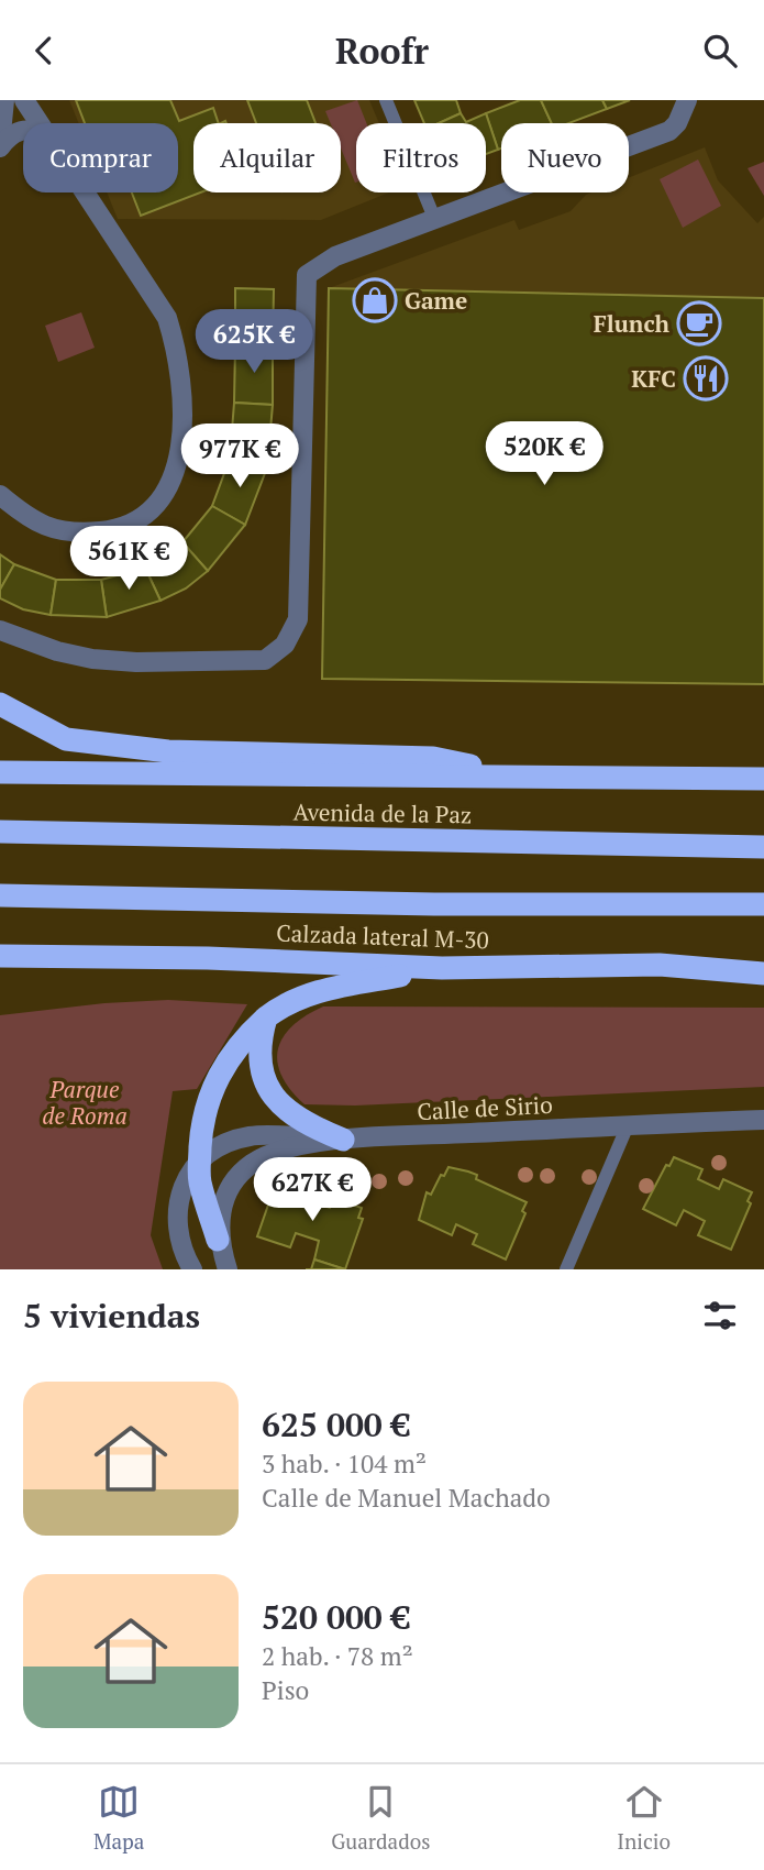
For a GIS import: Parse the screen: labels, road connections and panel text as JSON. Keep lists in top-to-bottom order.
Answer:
{
  "streets": {
    "highway": ["Avenida de la Paz", "Calzada lateral M-30"],
    "street": ["Calle de Sirio"]
  },
  "parks": ["Parque de Roma"],
  "places": {
    "shop": ["Game"],
    "cafe": ["Flunch"],
    "restaurant": ["KFC"]
  },
  "page": {
    "header": "Roofr",
    "chip": [
      "Comprar",
      "Alquilar",
      "Filtros",
      "Nuevo"
    ],
    "price": [
      "625K €",
      "520K €",
      "977K €",
      "561K €",
      "627K €"
    ],
    "heading": "5 viviendas",
    "list": [
      {
        "name": "625 000 €",
        "note": "3 hab. · 104 m² · Calle de Manuel Machado"
      },
      {
        "name": "520 000 €",
        "note": "2 hab. · 78 m² · Piso"
      }
    ],
    "tabs": ["Mapa", "Guardados", "Inicio"]
  }
}
